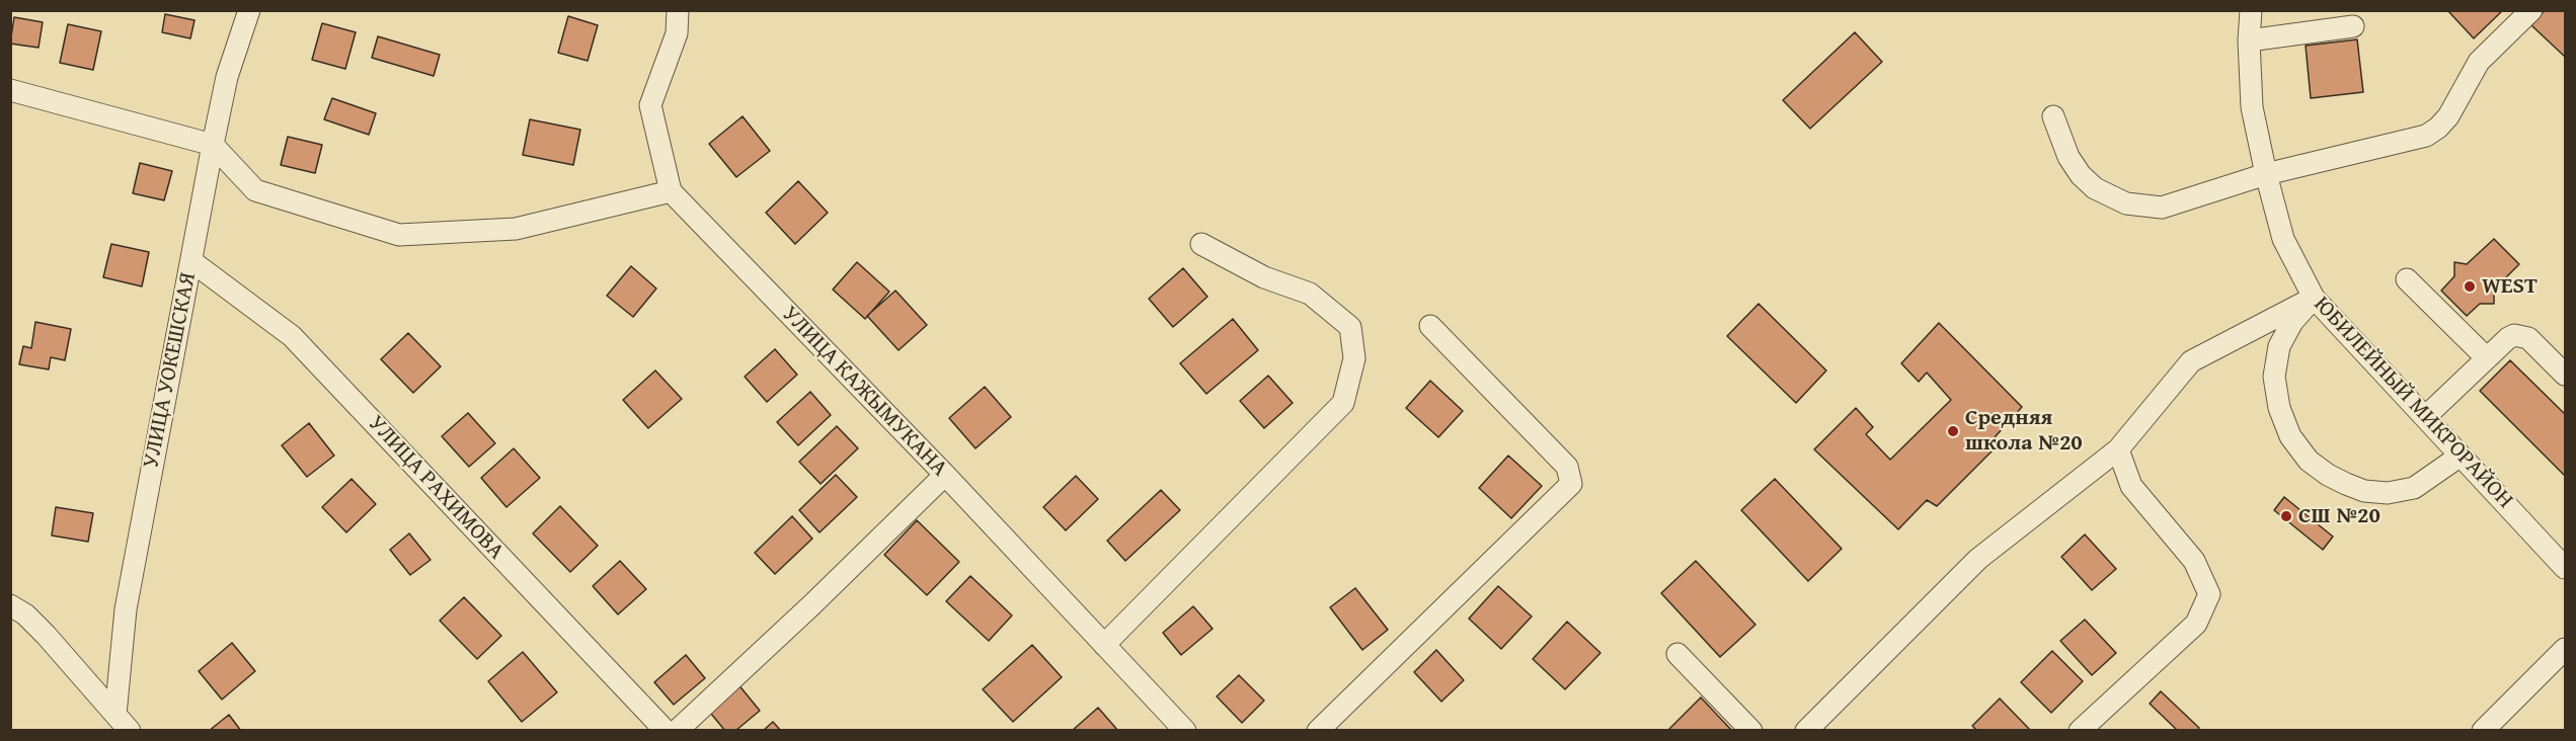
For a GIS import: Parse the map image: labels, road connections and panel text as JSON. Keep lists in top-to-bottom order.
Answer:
{
  "streets": {
    "street": [
      "УЛИЦА УОКЕШСКАЯ",
      "УЛИЦА КАЖЫМУКАНА",
      "ЮБИЛЕЙНЫЙ МИКРОРАЙОН",
      "УЛИЦА РАХИМОВА"
    ]
  },
  "crossings": [
    ["УЛИЦА УОКЕШСКАЯ", "УЛИЦА РАХИМОВА"]
  ],
  "places": ["WEST", "Средняя школа №20", "СШ №20"]
}
